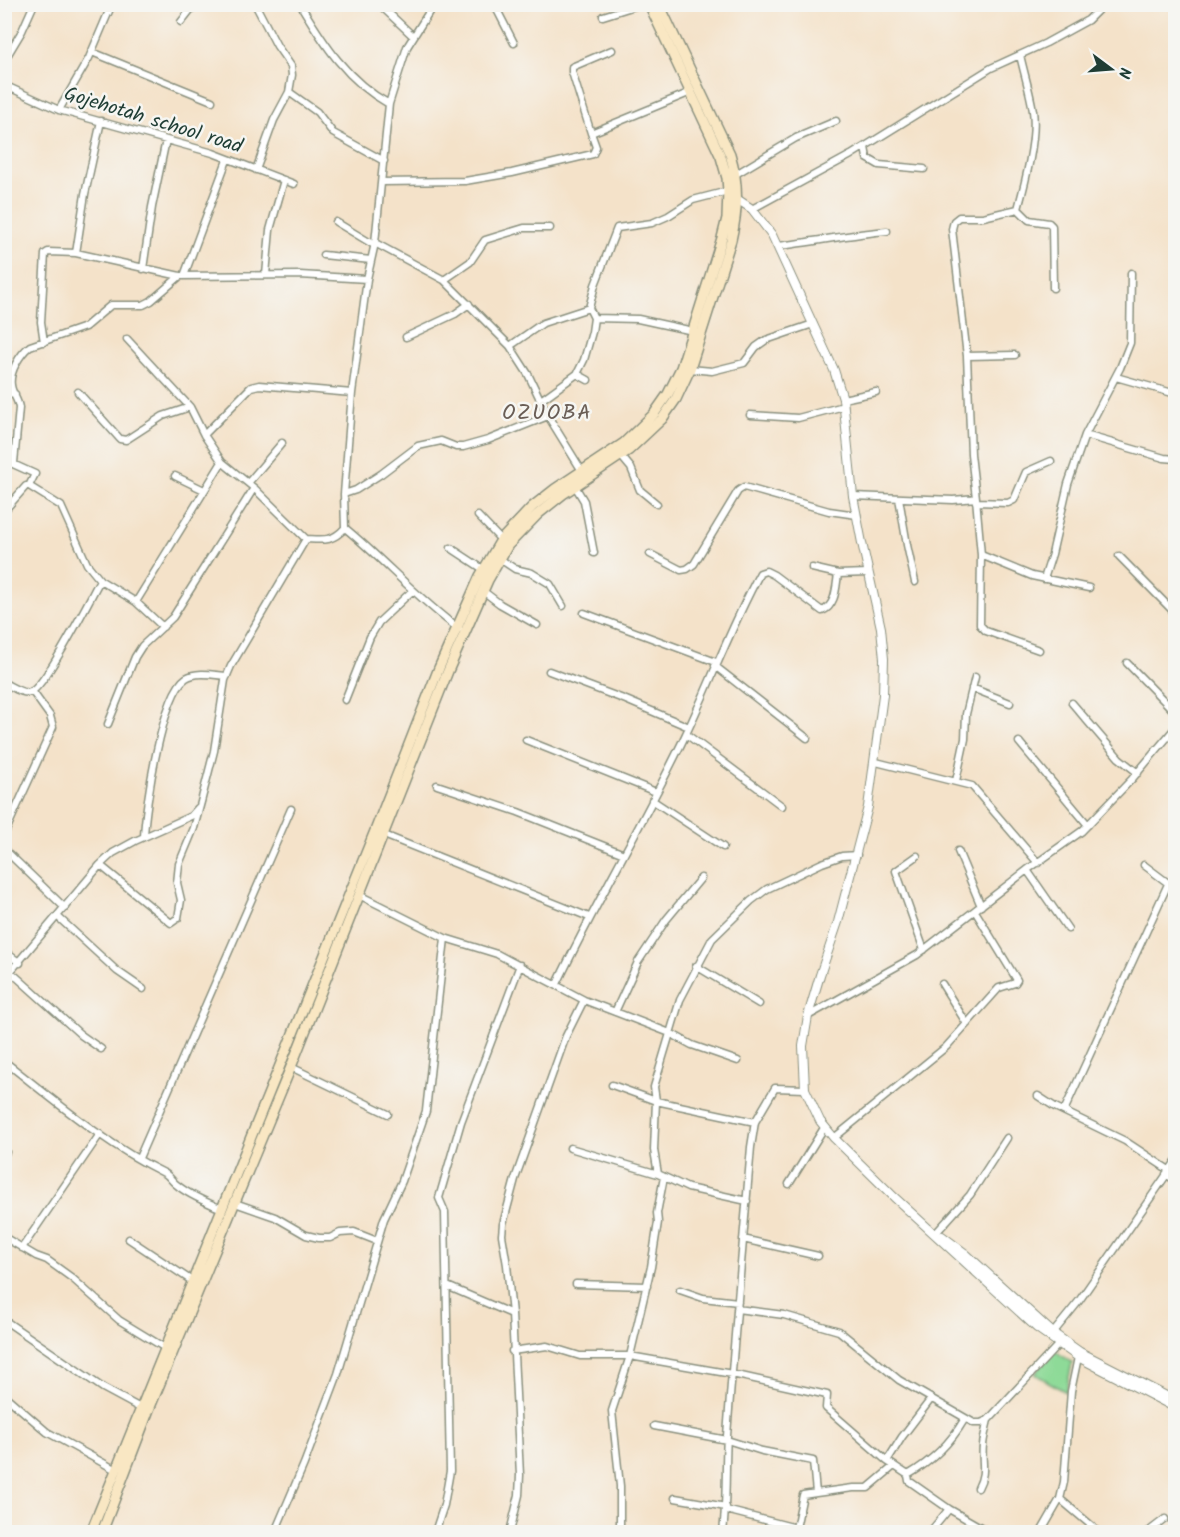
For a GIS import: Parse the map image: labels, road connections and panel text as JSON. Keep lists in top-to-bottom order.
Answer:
{
  "streets": {
    "street": ["Gojehotah school road"]
  },
  "districts": ["OZUOBA"],
  "north": "right"
}
